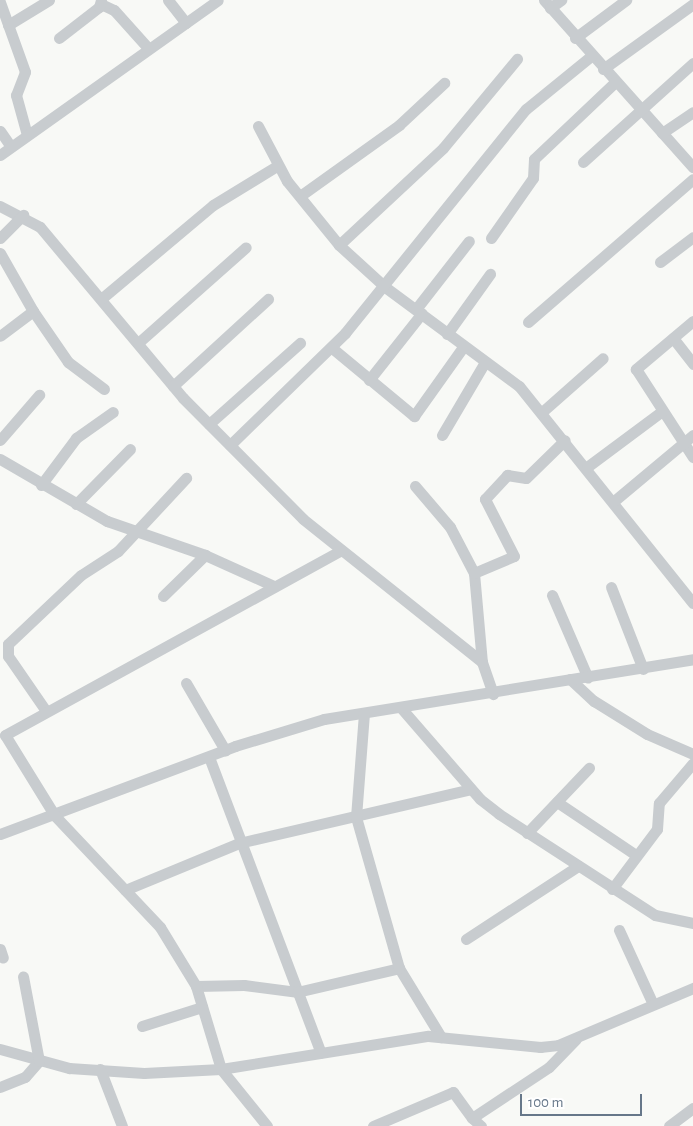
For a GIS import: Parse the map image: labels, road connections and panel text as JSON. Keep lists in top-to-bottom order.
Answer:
{
  "scale_bar": "100 m"
}
